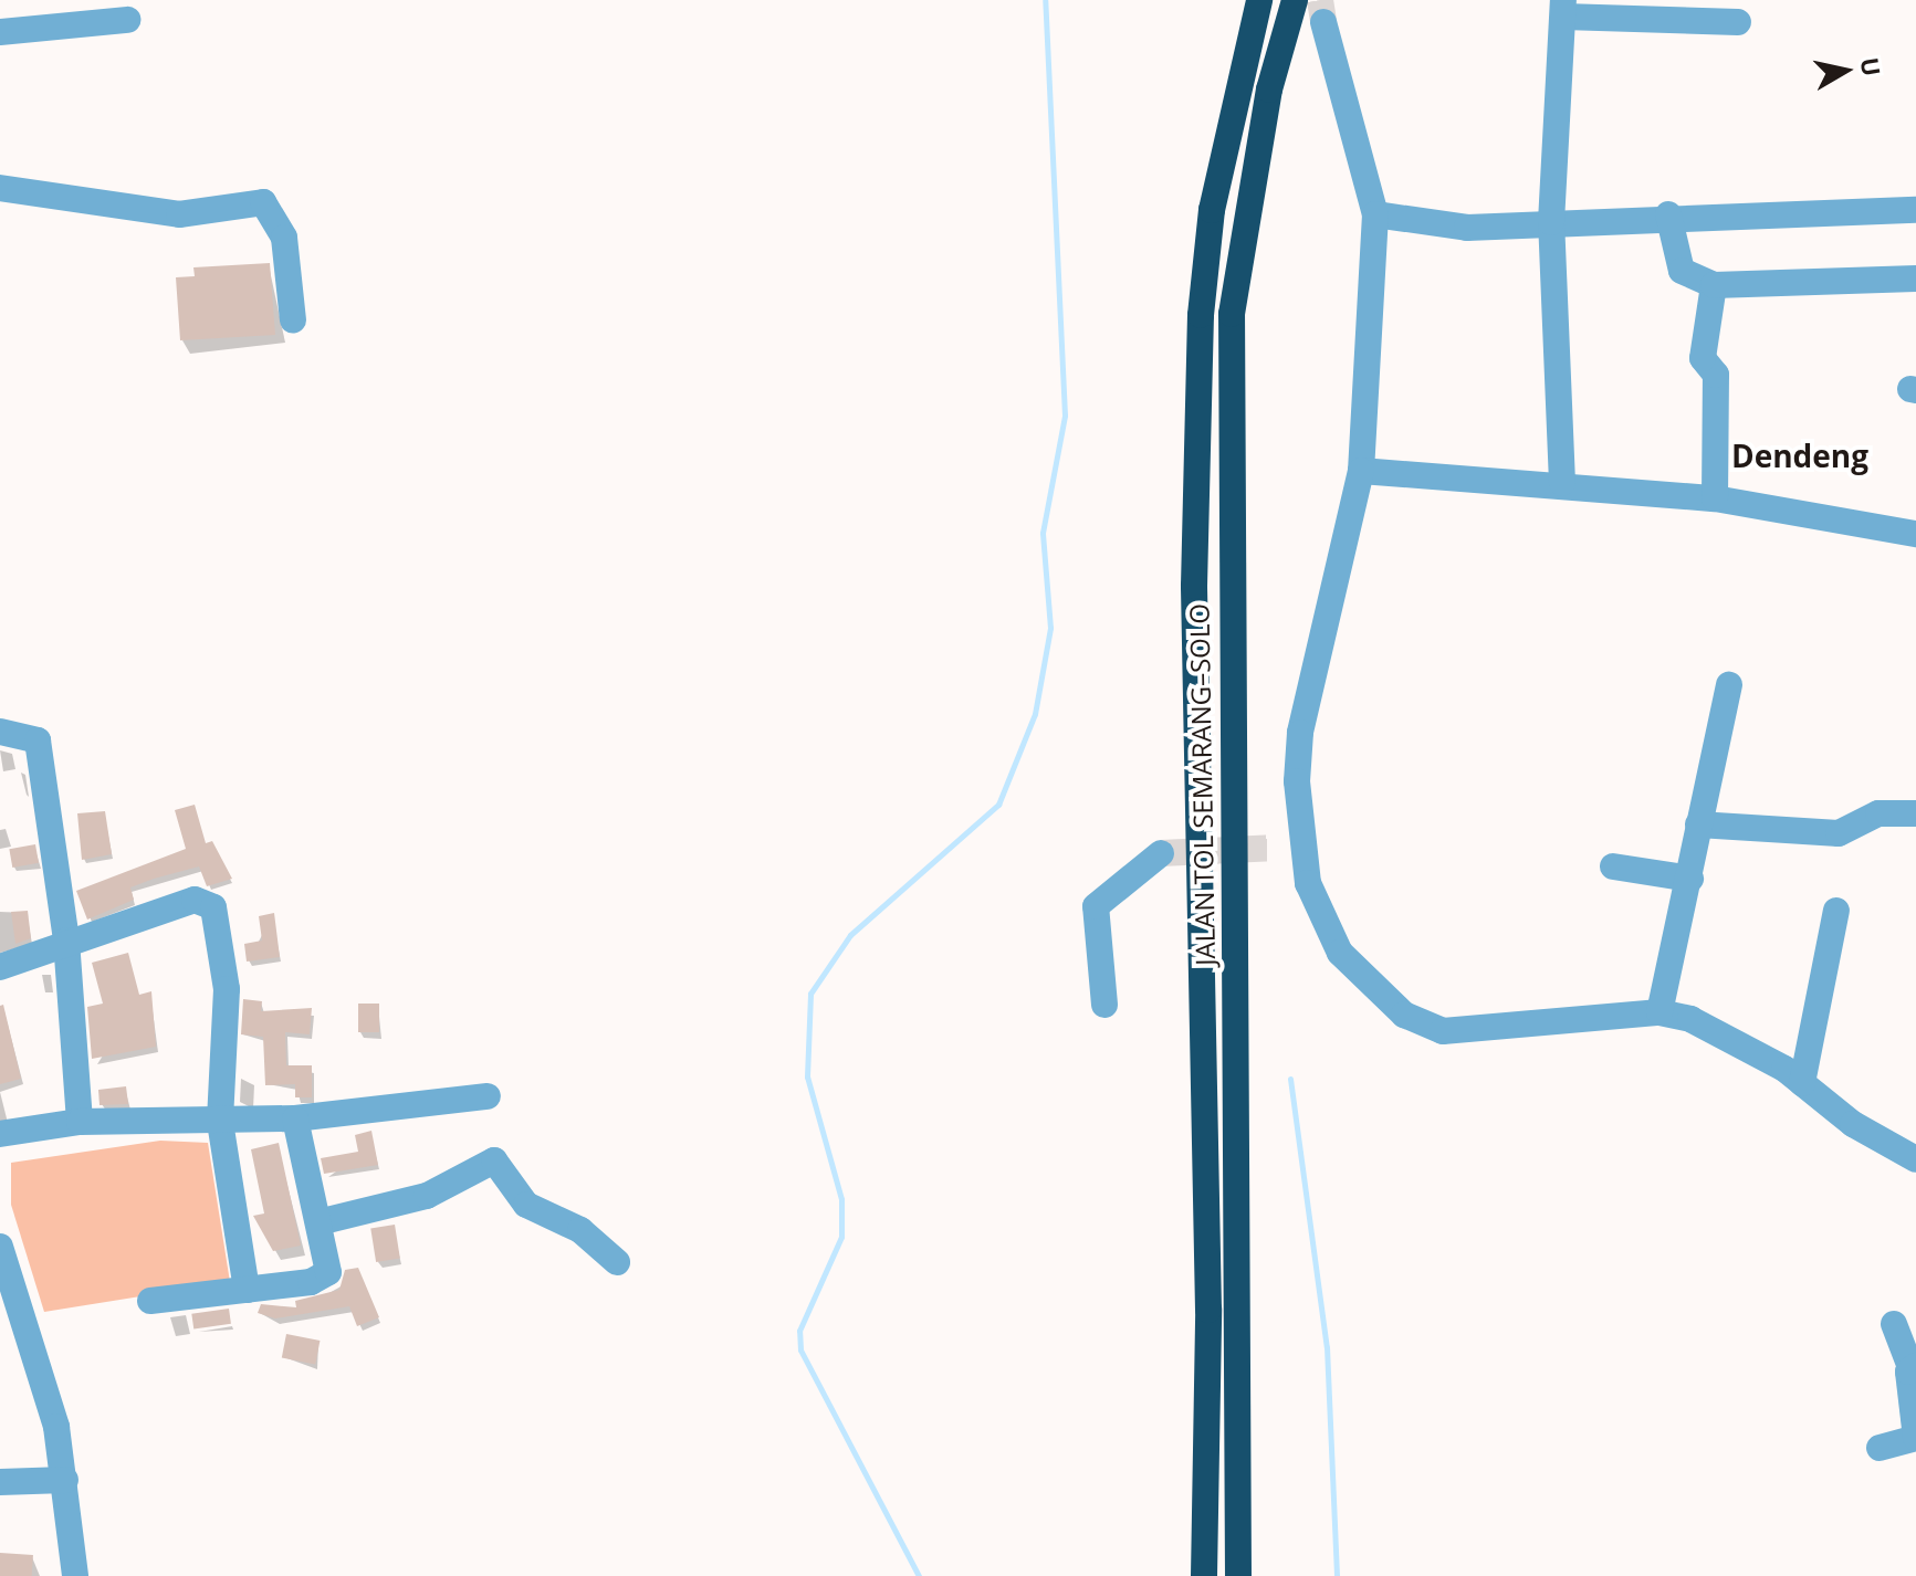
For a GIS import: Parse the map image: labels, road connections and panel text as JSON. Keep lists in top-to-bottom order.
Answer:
{
  "streets": {
    "highway": ["JALAN TOL SEMARANG–SOLO"]
  },
  "districts": ["Dendeng"],
  "north": "right"
}
